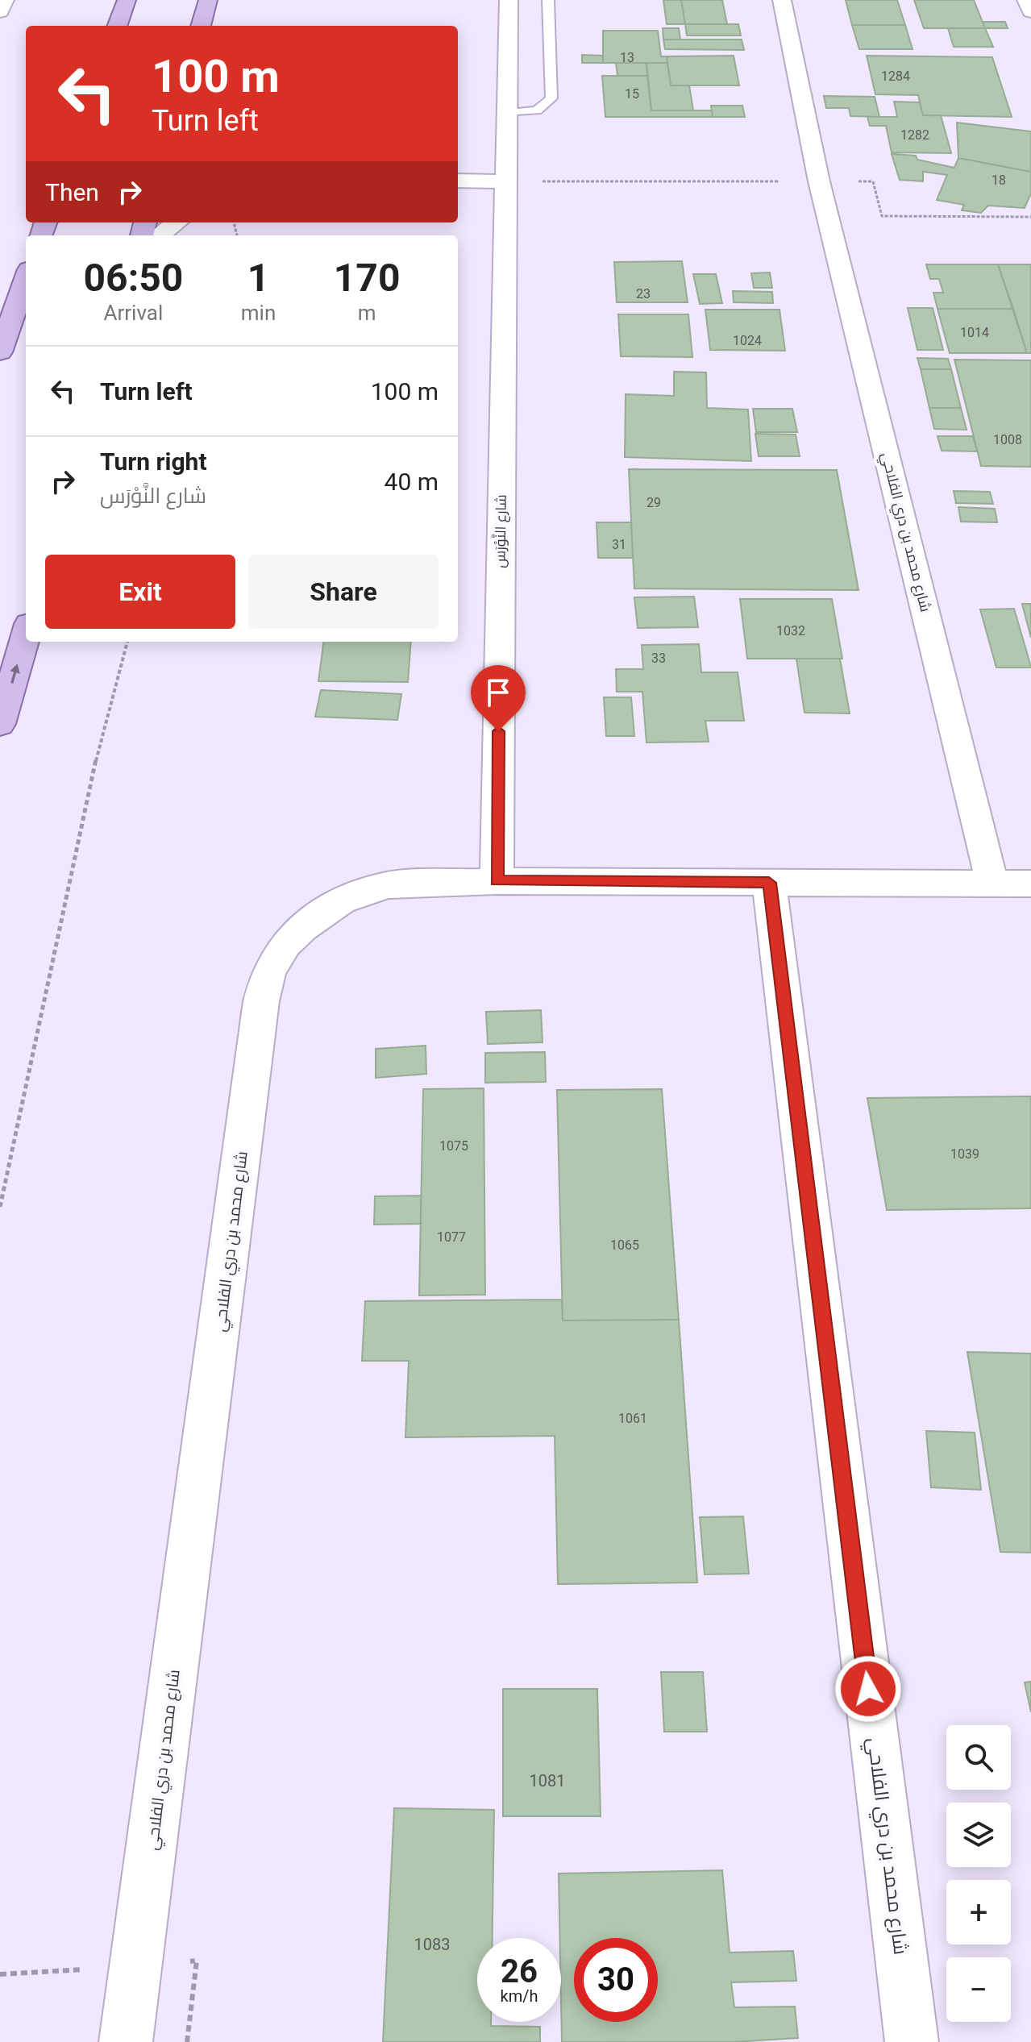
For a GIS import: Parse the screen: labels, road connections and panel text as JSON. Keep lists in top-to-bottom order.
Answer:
{
  "streets": {
    "street": ["شارع النَّوْرَس", "شارع محمد بن دري الفلاحي"]
  },
  "crossings": [
    ["شارع النَّوْرَس", "شارع محمد بن دري الفلاحي"]
  ],
  "house_numbers": [
    "13",
    "1284",
    "15",
    "1282",
    "18",
    "23",
    "1014",
    "1024",
    "1008",
    "29",
    "31",
    "1032",
    "33",
    "1075",
    "1039",
    "1077",
    "1065",
    "1061",
    "1081",
    "1083"
  ],
  "page": {
    "turn": ["100 m", "Turn left"],
    "then": "Then",
    "eta": [
      "06:50",
      "Arrival",
      "1",
      "min",
      "170",
      "m"
    ],
    "list": [
      {
        "name": "Turn left",
        "value": "100 m"
      },
      {
        "name": "Turn right",
        "note": "شارع النَّوْرَس",
        "value": "40 m"
      }
    ],
    "buttons": ["Exit", "Share"],
    "map_buttons": ["+", "−"],
    "speed": "26 km/h",
    "limit": "30"
  }
}
